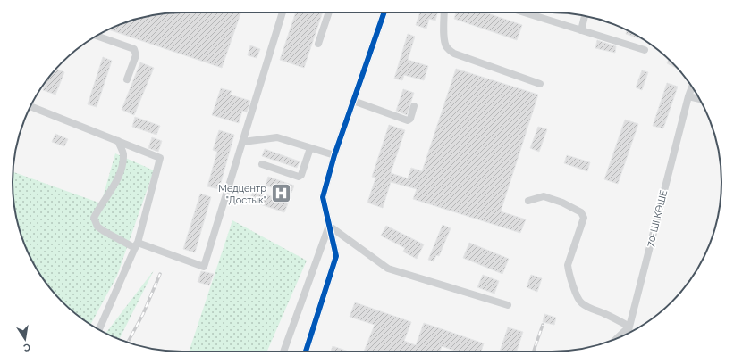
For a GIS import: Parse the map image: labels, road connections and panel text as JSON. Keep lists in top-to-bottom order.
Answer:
{
  "streets": {
    "street": ["70-ШІ КӨШЕ"]
  },
  "places": {
    "hospital": ["Медцентр \"Достык\""]
  },
  "north": "bottom"
}
